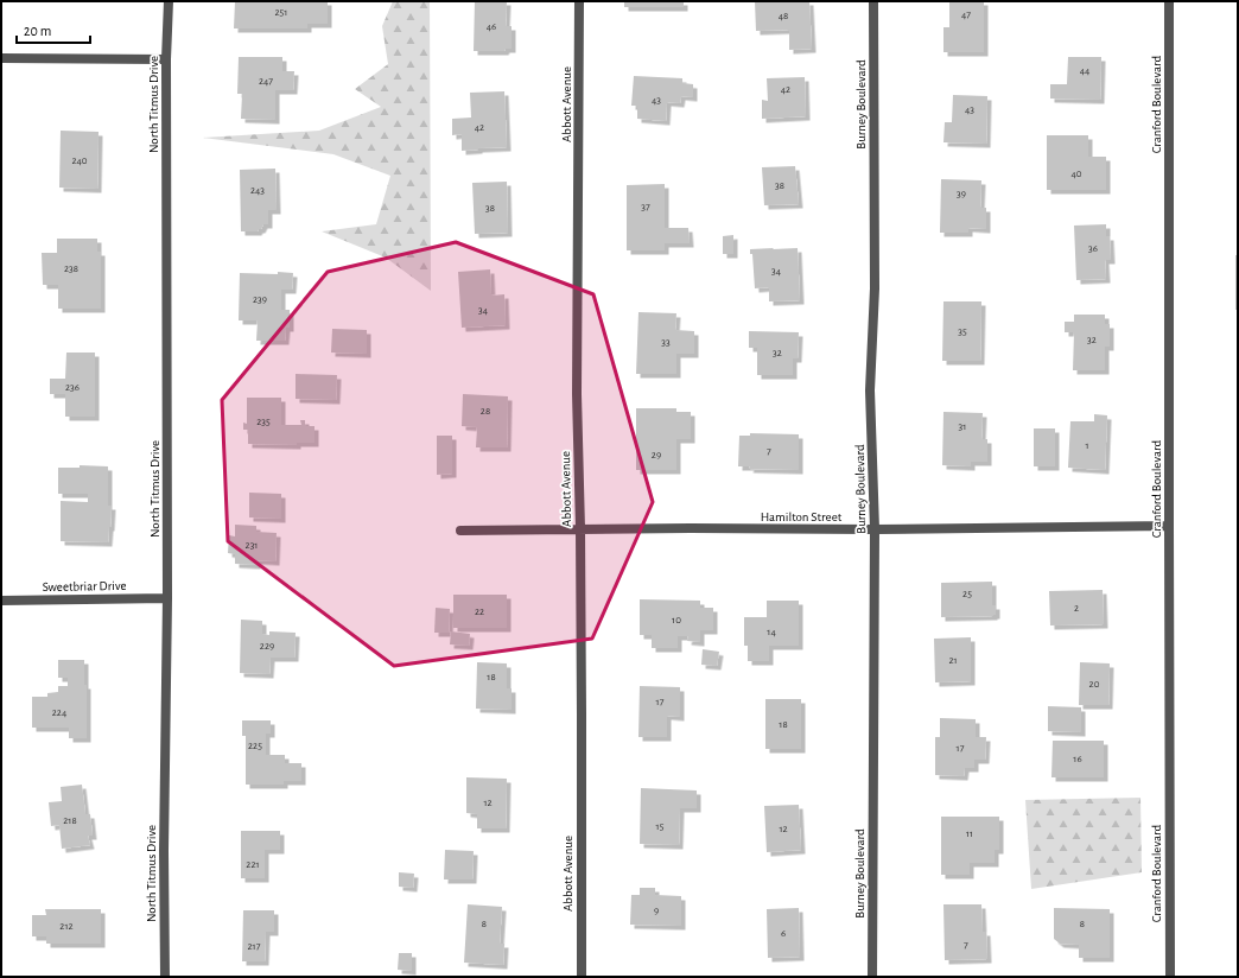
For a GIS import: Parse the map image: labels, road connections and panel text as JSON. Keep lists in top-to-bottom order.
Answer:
{
  "streets": {
    "street": [
      "North Titmus Drive",
      "Abbott Avenue",
      "Burney Boulevard",
      "Cranford Boulevard",
      "Hamilton Street",
      "Sweetbriar Drive"
    ]
  },
  "crossings": [
    ["North Titmus Drive", "Sweetbriar Drive"],
    ["Abbott Avenue", "Hamilton Street"],
    ["Burney Boulevard", "Hamilton Street"],
    ["Cranford Boulevard", "Hamilton Street"]
  ],
  "house_numbers": [
    "251",
    "47",
    "48",
    "46",
    "44",
    "247",
    "42",
    "43",
    "43",
    "42",
    "240",
    "40",
    "38",
    "243",
    "39",
    "37",
    "38",
    "36",
    "238",
    "34",
    "239",
    "34",
    "35",
    "32",
    "33",
    "32",
    "236",
    "28",
    "235",
    "31",
    "1",
    "7",
    "29",
    "231",
    "25",
    "2",
    "22",
    "10",
    "14",
    "229",
    "21",
    "18",
    "20",
    "17",
    "224",
    "18",
    "225",
    "17",
    "16",
    "12",
    "218",
    "15",
    "12",
    "11",
    "221",
    "9",
    "8",
    "8",
    "212",
    "6",
    "7",
    "217"
  ],
  "scale_bar": "20 m"
}
